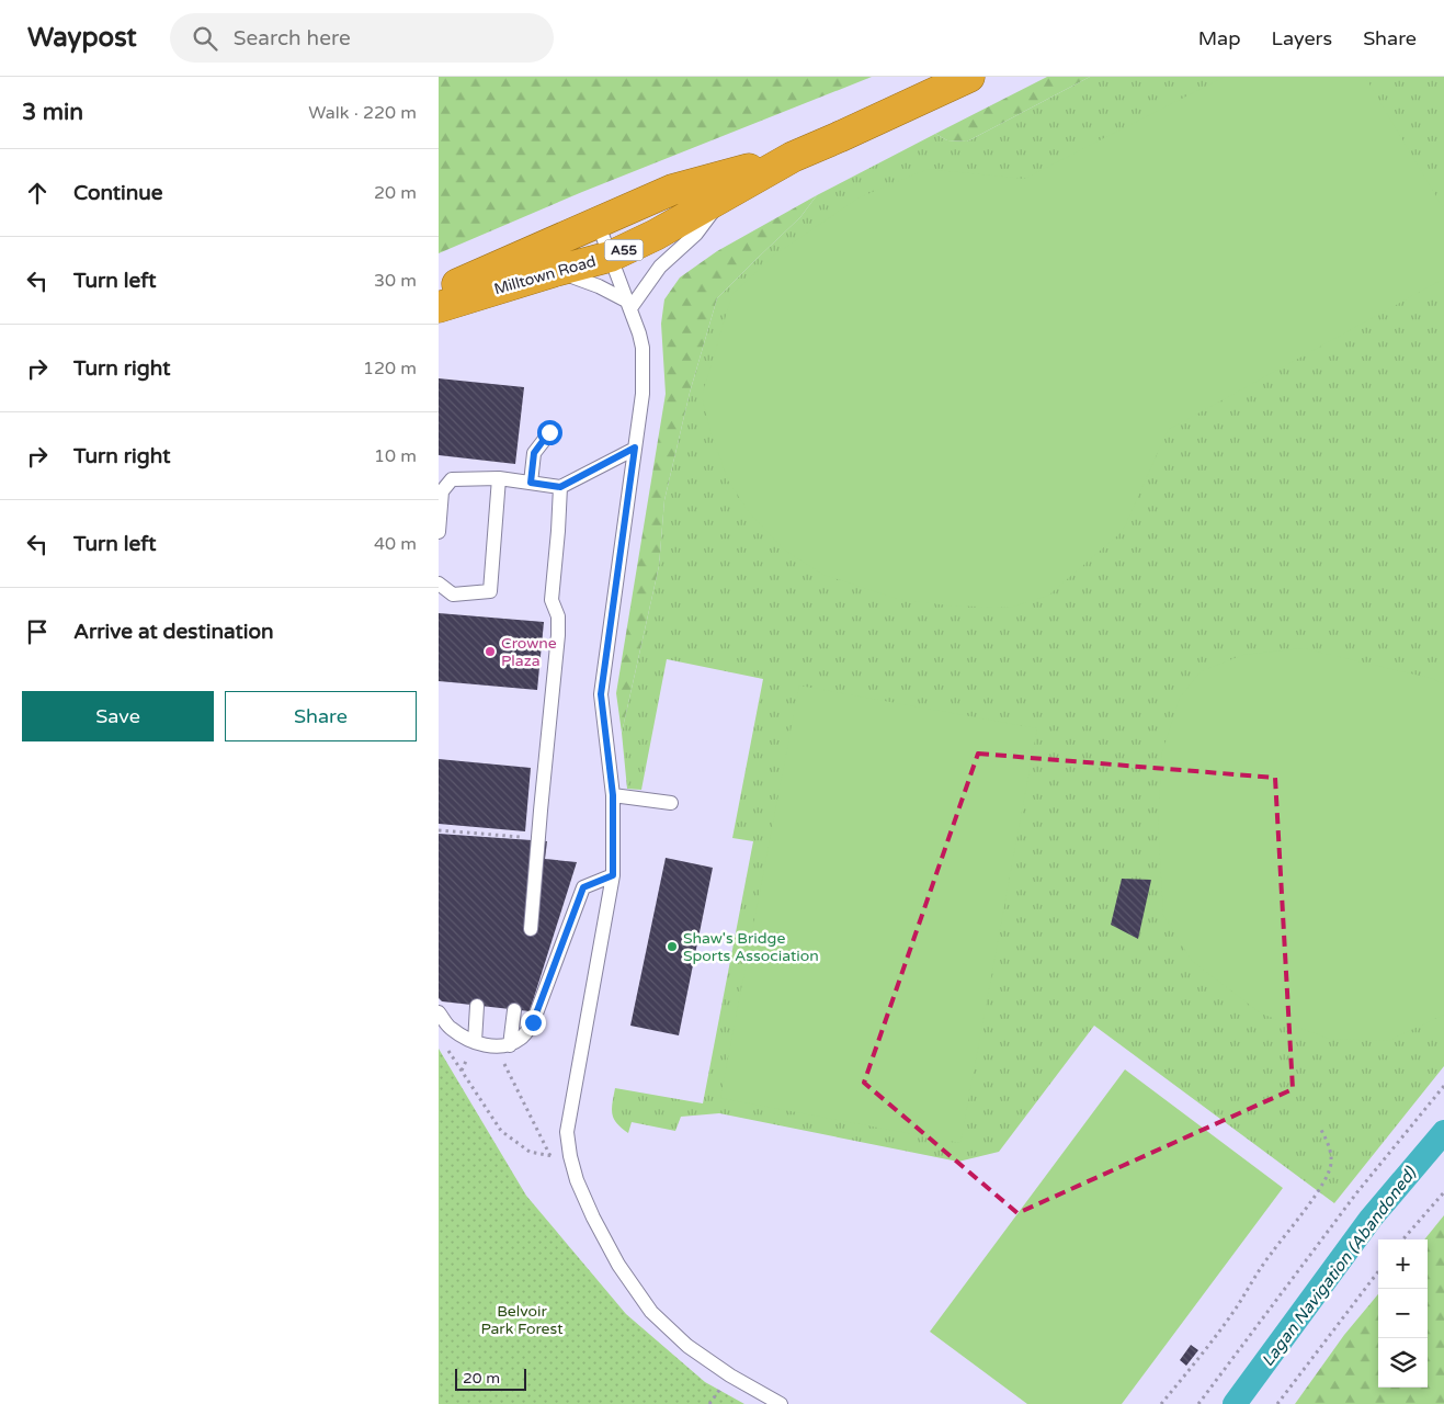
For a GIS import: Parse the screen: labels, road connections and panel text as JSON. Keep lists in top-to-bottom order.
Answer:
{
  "streets": {
    "highway": ["A55", "Milltown Road"]
  },
  "water": ["Lagan Navigation (Abandoned)"],
  "parks": ["Belvoir Park Forest"],
  "places": ["Crowne Plaza", "Shaw's Bridge Sports Association"],
  "scale_bar": "20 m",
  "page": {
    "header": "Waypost",
    "search": "Search here",
    "nav": ["Map", "Layers", "Share"],
    "heading": ["3 min", "Walk · 220 m"],
    "list": [
      ["Continue", "20 m"],
      ["Turn left", "30 m"],
      ["Turn right", "120 m"],
      ["Turn right", "10 m"],
      ["Turn left", "40 m"],
      "Arrive at destination"
    ],
    "buttons": ["Save", "Share"],
    "map_buttons": ["+", "−"],
    "scale": "20 m"
  }
}
